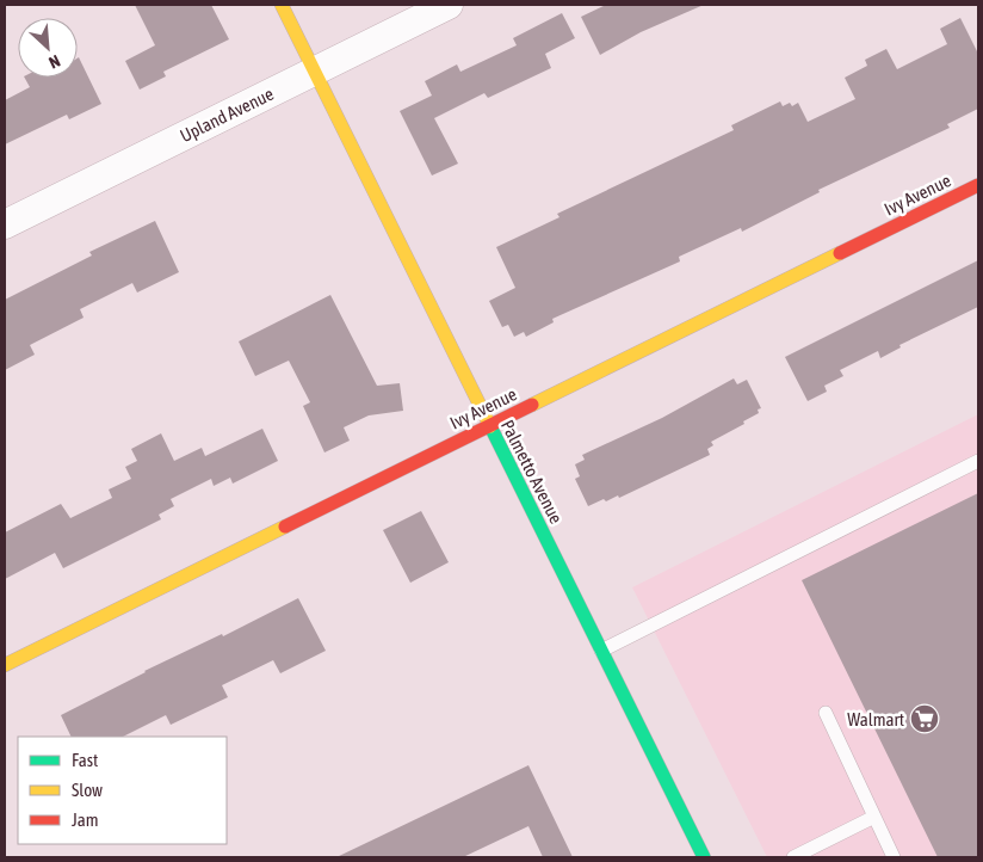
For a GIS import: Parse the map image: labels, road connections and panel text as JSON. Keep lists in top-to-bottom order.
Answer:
{
  "streets": {
    "street": ["Upland Avenue", "Ivy Avenue", "Palmetto Avenue"]
  },
  "crossings": [
    ["Upland Avenue", "Palmetto Avenue"],
    ["Ivy Avenue", "Palmetto Avenue"]
  ],
  "places": {
    "supermarket": ["Walmart"]
  },
  "legend": ["Fast", "Slow", "Jam"],
  "north": "bottom right"
}
